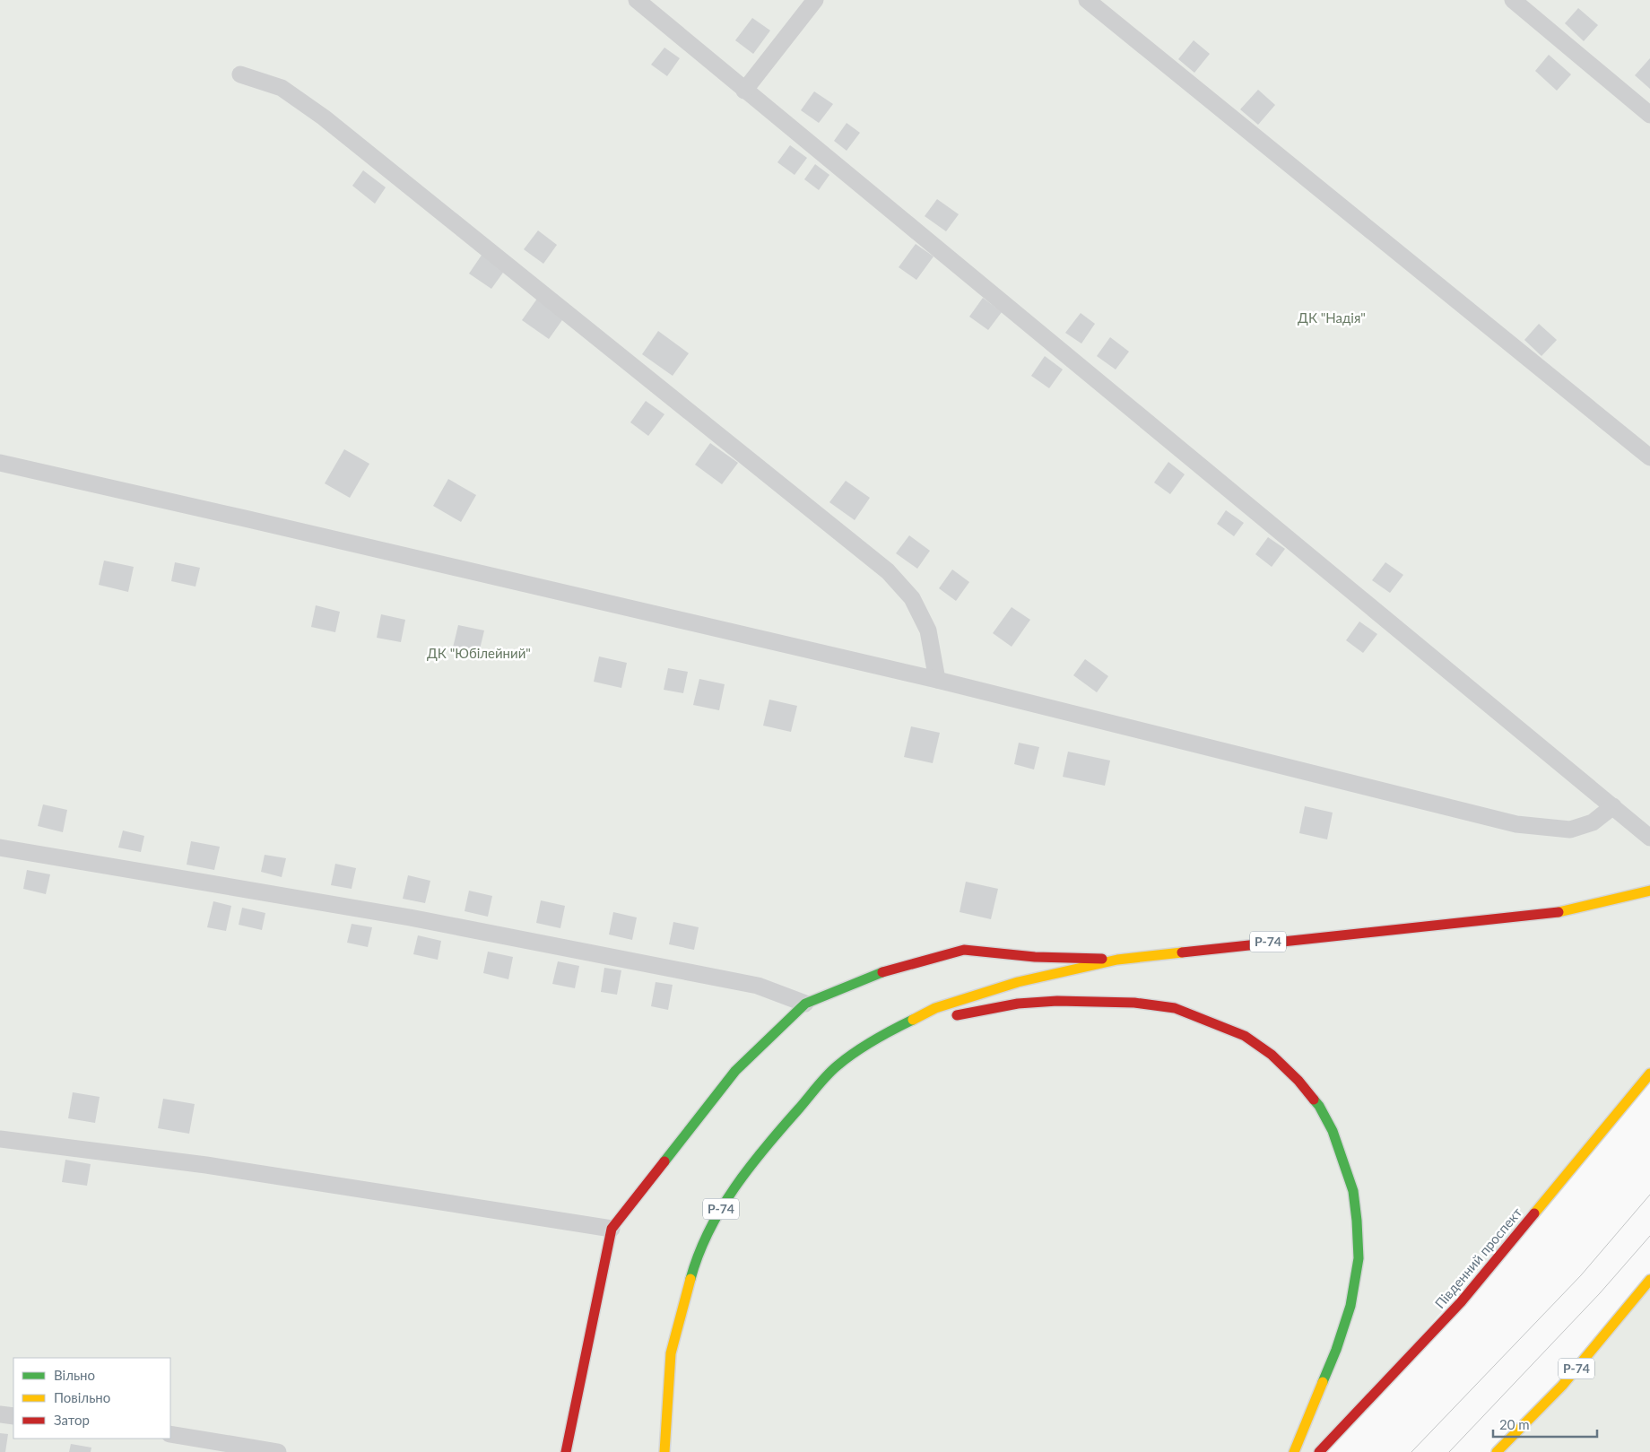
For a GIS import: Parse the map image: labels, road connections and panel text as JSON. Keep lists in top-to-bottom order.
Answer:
{
  "streets": {
    "main road": ["Р-74", "Південний проспект"]
  },
  "parks": ["ДК \"Надія\"", "ДК \"Юбілейний\""],
  "legend": ["Вільно", "Повільно", "Затор"],
  "scale_bar": "20 m"
}
